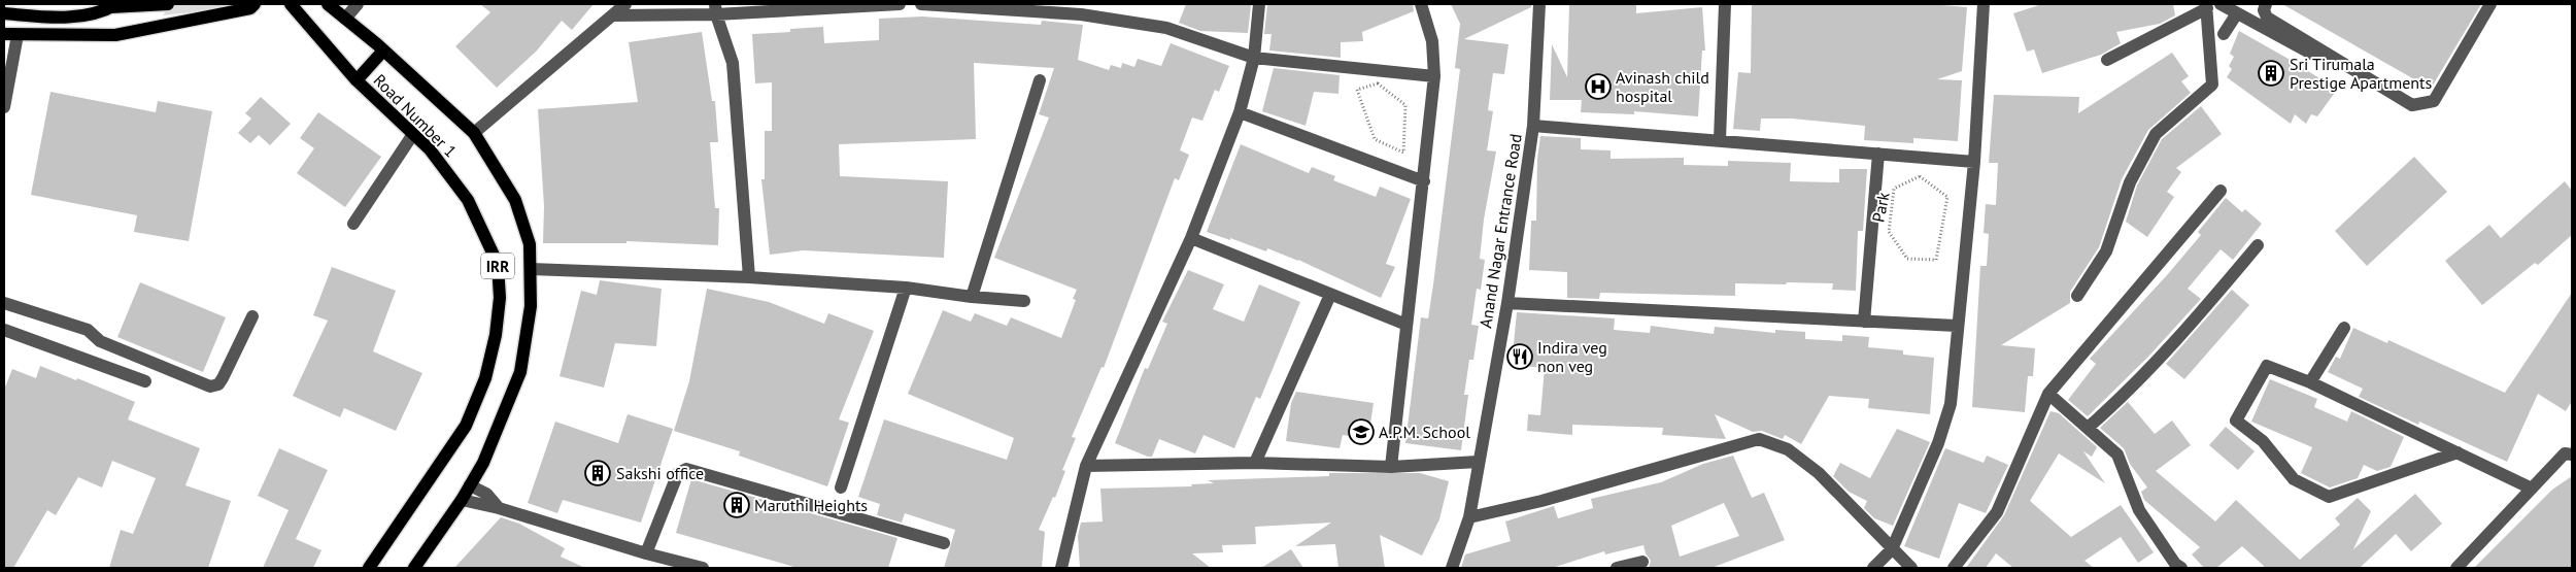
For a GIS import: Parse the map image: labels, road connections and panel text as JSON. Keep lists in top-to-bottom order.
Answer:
{
  "streets": {
    "main road": ["Road Number 1", "IRR"],
    "street": ["Anand Nagar Entrance Road"],
    "path": ["Park"]
  },
  "places": {
    "building": ["Sri Tirumala Prestige Apartments", "Sakshi office", "Maruthi Heights"],
    "hospital": ["Avinash child hospital"],
    "restaurant": ["Indira veg non veg"],
    "school or university": ["A.P.M. School"]
  }
}
